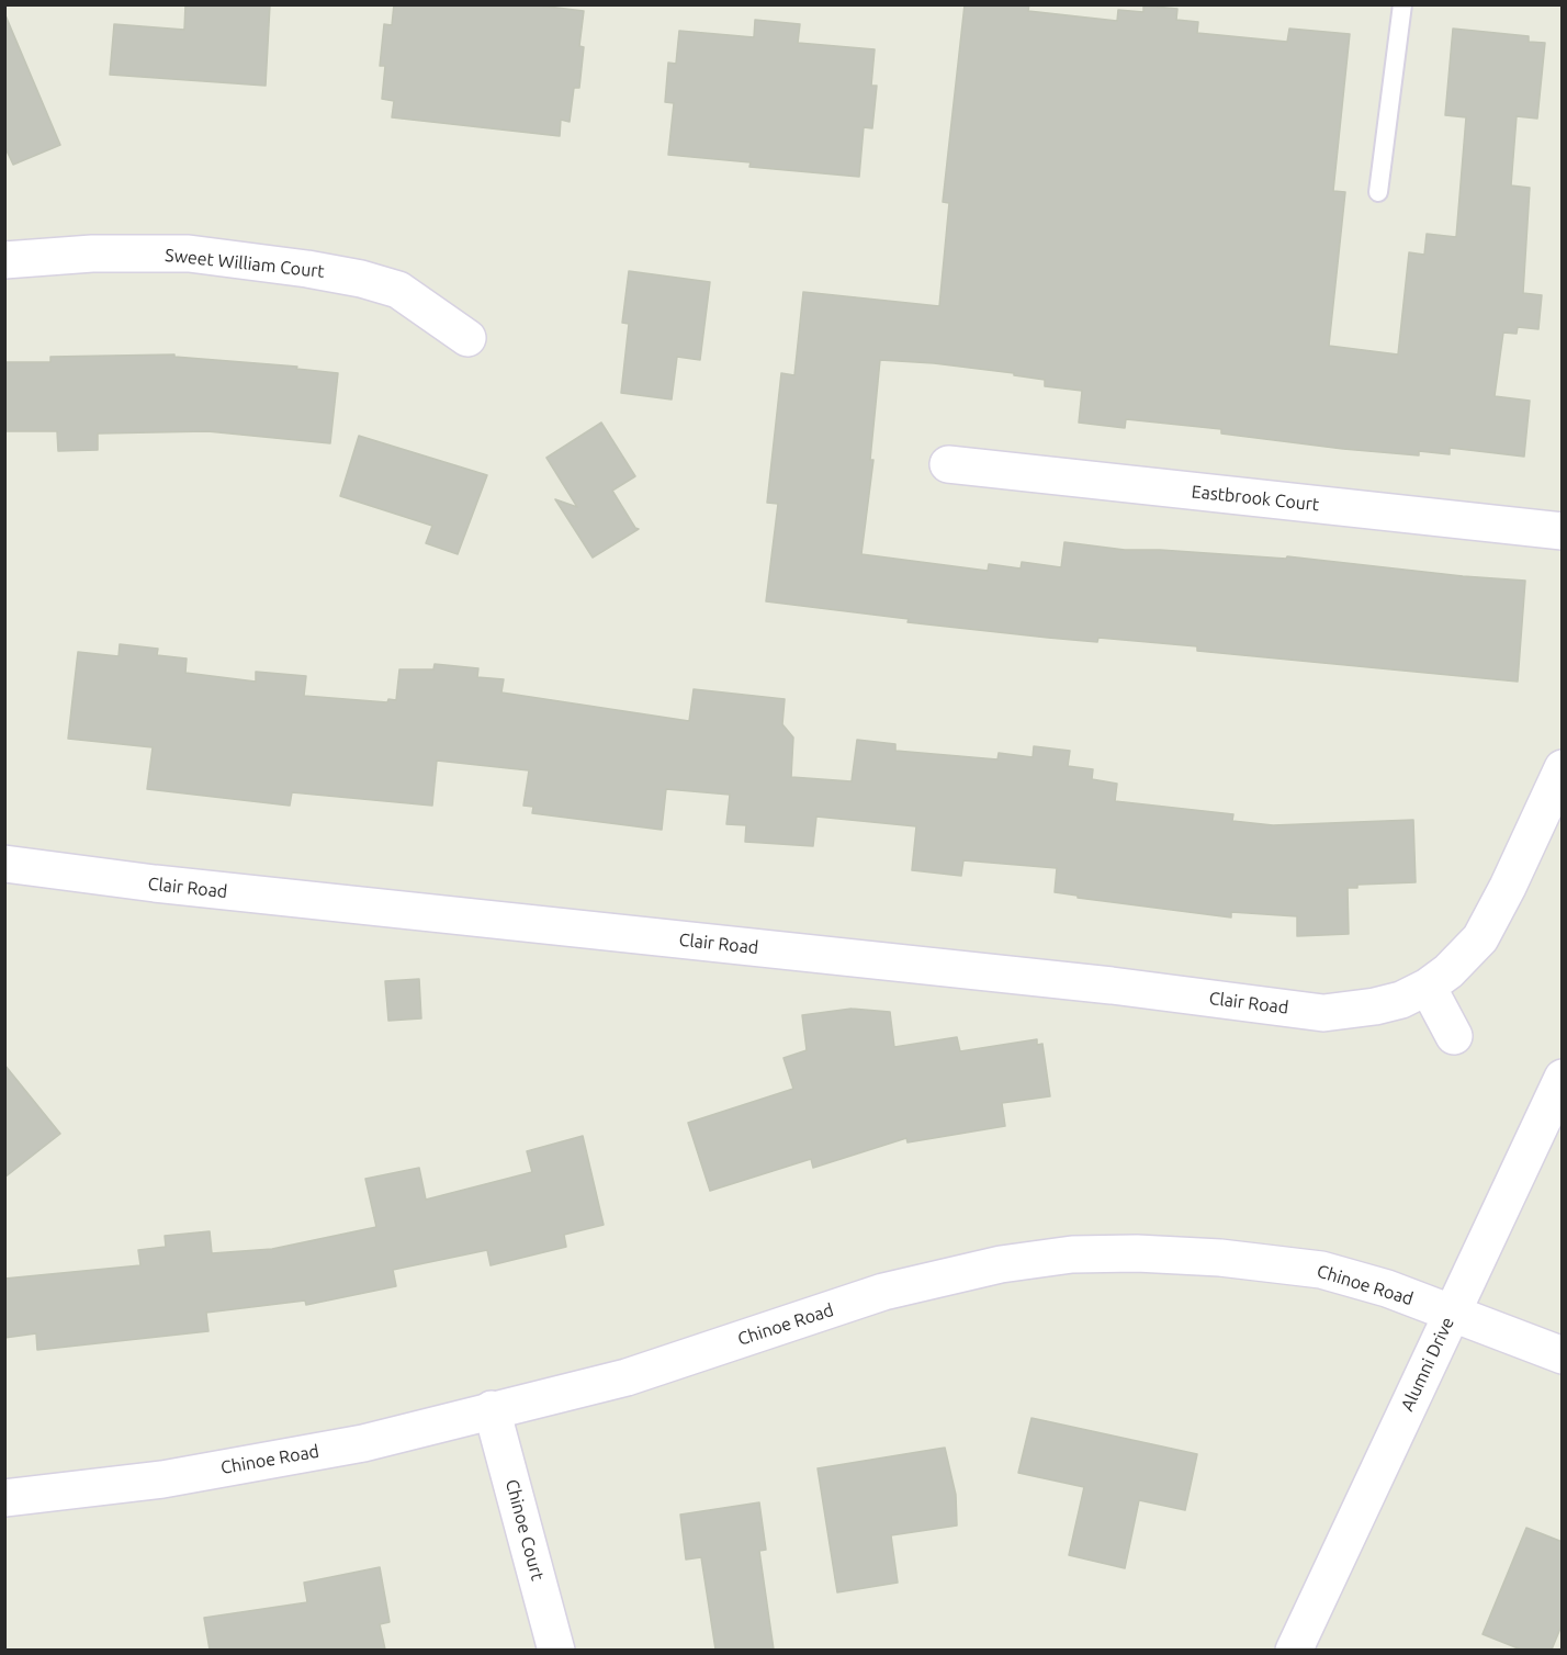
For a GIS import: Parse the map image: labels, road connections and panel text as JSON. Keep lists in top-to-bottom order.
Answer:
{
  "streets": {
    "street": [
      "Sweet William Court",
      "Eastbrook Court",
      "Clair Road",
      "Chinoe Road",
      "Alumni Drive",
      "Chinoe Court"
    ]
  },
  "crossings": [
    ["Chinoe Road", "Alumni Drive"],
    ["Chinoe Road", "Chinoe Court"]
  ]
}
